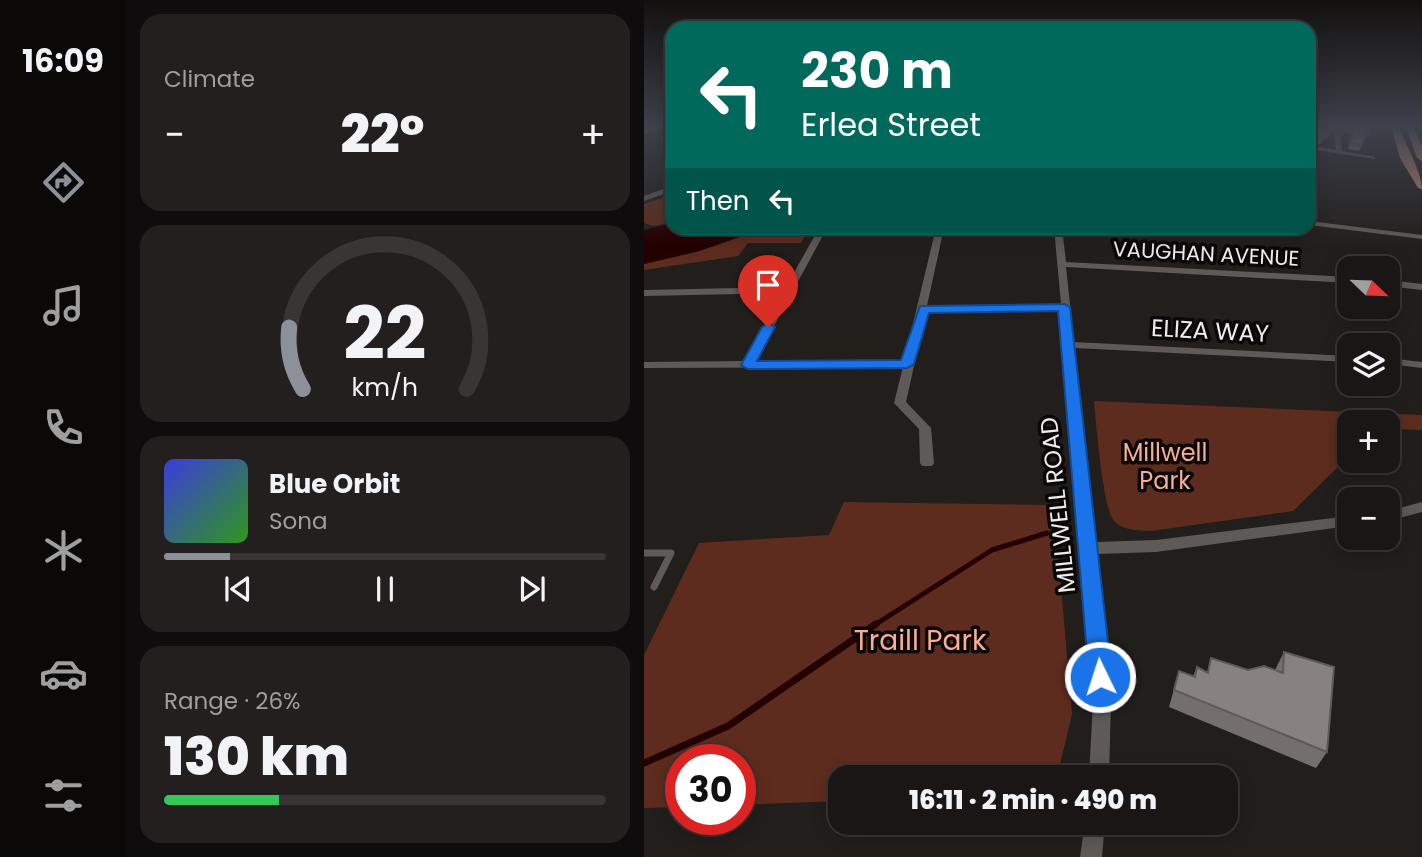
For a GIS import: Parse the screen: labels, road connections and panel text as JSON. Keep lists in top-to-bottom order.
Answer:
{
  "streets": {
    "street": ["VAUGHAN AVENUE", "ELIZA WAY", "MILLWELL ROAD"]
  },
  "crossings": [
    ["VAUGHAN AVENUE", "MILLWELL ROAD"],
    ["ELIZA WAY", "MILLWELL ROAD"]
  ],
  "parks": ["Millwell Park", "Traill Park"],
  "north": "bottom right",
  "page": {
    "tabs": "16:09",
    "tile": [
      "Climate",
      ["Range · 26%", "130 km"]
    ],
    "turn": ["230 m", "Erlea Street"],
    "heat": ["−", "22°", "+"],
    "then": "Then",
    "map_buttons": ["+", "−"],
    "song": ["Blue Orbit", "Sona"],
    "limit": "30",
    "trip": "16:11 · 2 min · 490 m",
    "gauge": ["22", "km/h"]
  }
}
